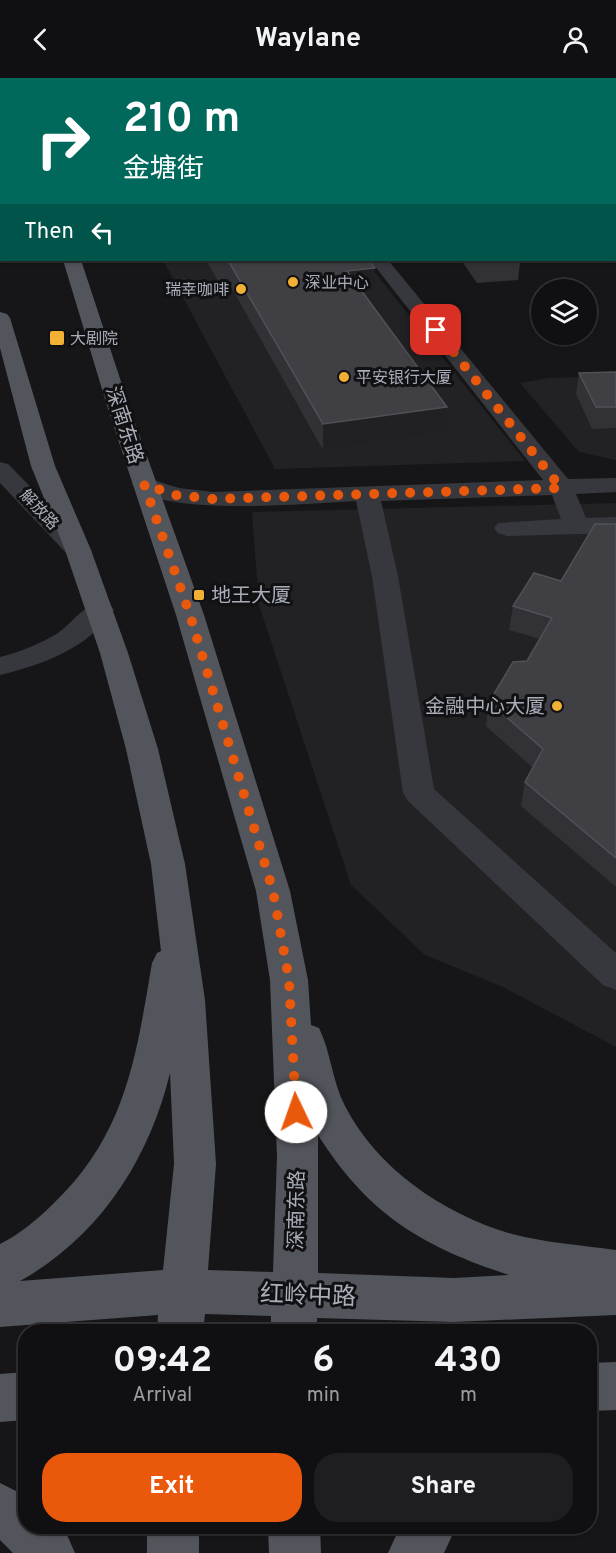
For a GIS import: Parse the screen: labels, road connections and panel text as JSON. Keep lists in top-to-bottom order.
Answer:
{
  "streets": {
    "main road": ["深南东路", "红岭中路"],
    "street": ["解放路"]
  },
  "crossings": [
    ["深南东路", "红岭中路"]
  ],
  "places": {
    "other": [
      "深业中心",
      "瑞幸咖啡",
      "平安银行大厦",
      "金融中心大厦"
    ],
    "transit": ["大剧院", "地王大厦"]
  },
  "page": {
    "header": "Waylane",
    "turn": ["210 m", "金塘街"],
    "then": "Then",
    "eta": [
      "09:42",
      "Arrival",
      "6",
      "min",
      "430",
      "m"
    ],
    "buttons": ["Exit", "Share"]
  }
}
